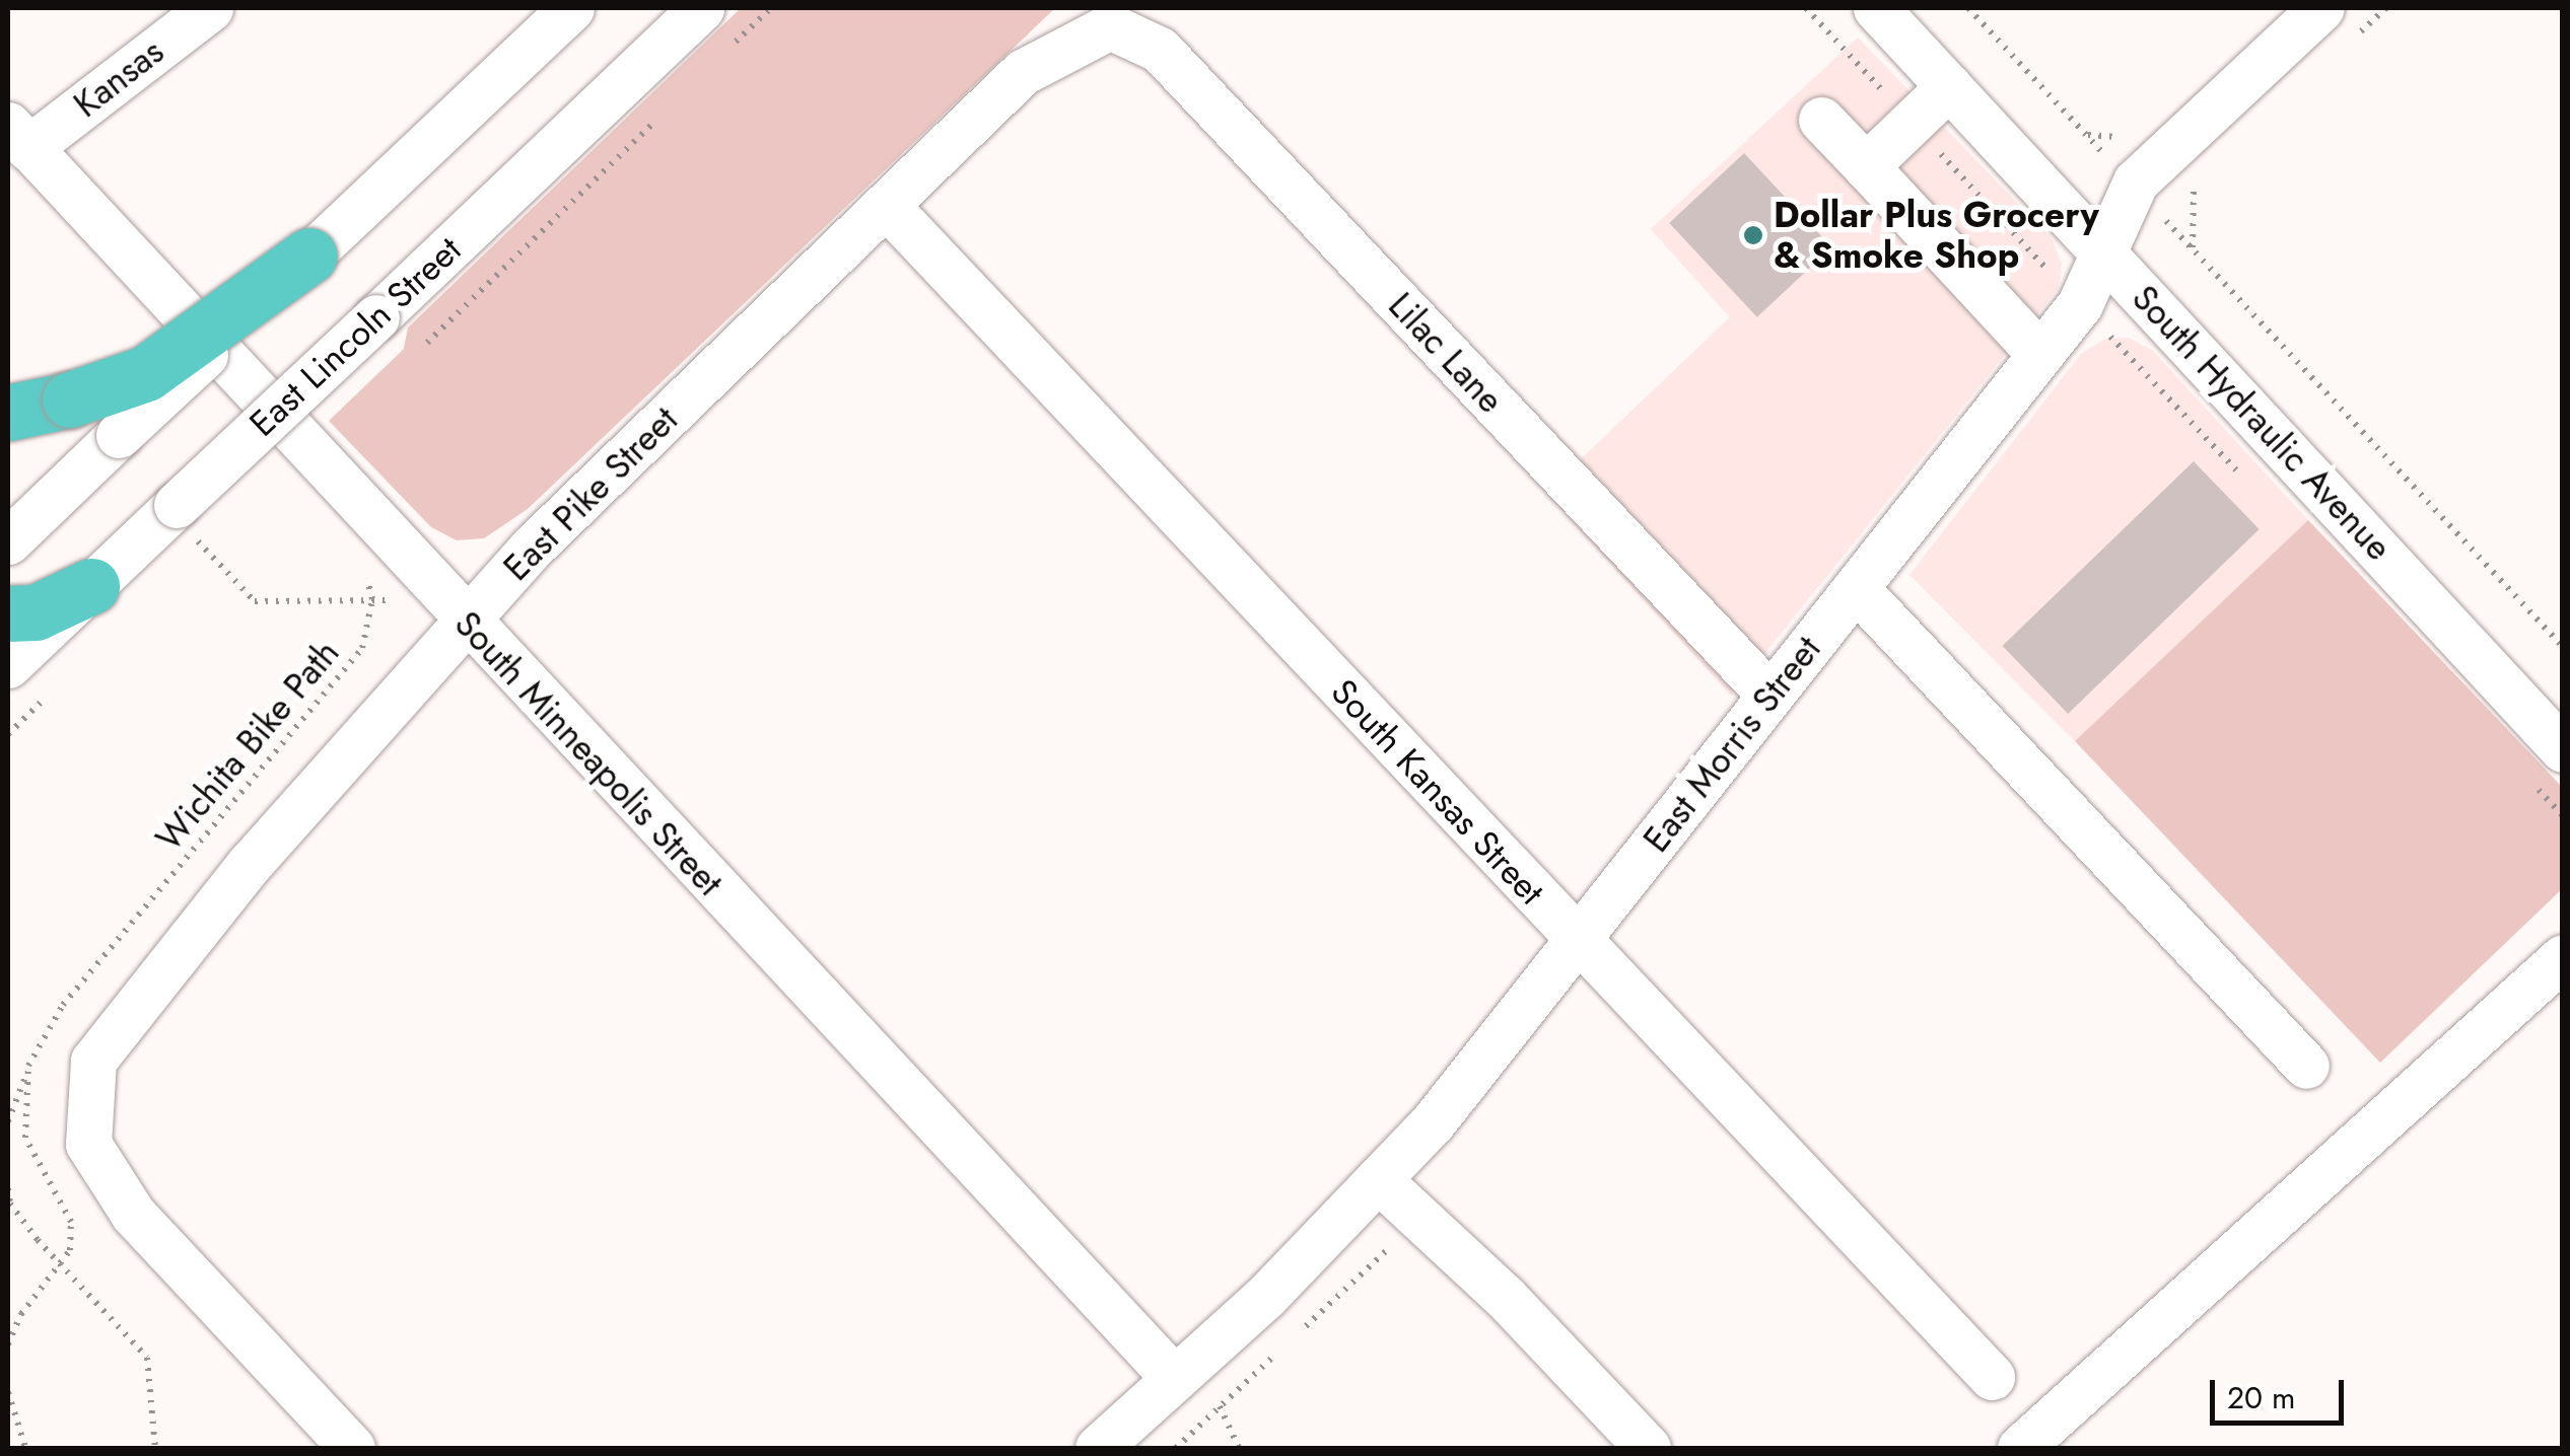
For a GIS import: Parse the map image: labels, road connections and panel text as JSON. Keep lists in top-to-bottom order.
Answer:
{
  "streets": {
    "street": [
      "Kansas",
      "East Lincoln Street",
      "Lilac Lane",
      "South Hydraulic Avenue",
      "East Pike Street",
      "East Morris Street",
      "South Minneapolis Street",
      "South Kansas Street"
    ],
    "path": ["Wichita Bike Path"]
  },
  "crossings": [
    ["Kansas", "South Minneapolis Street"],
    ["Lilac Lane", "East Pike Street"],
    ["Lilac Lane", "East Morris Street"],
    ["South Hydraulic Avenue", "East Morris Street"],
    ["East Pike Street", "South Minneapolis Street"],
    ["East Pike Street", "South Kansas Street"],
    ["East Morris Street", "South Minneapolis Street"],
    ["East Morris Street", "South Kansas Street"]
  ],
  "places": ["Dollar Plus Grocery & Smoke Shop"],
  "scale_bar": "20 m"
}
